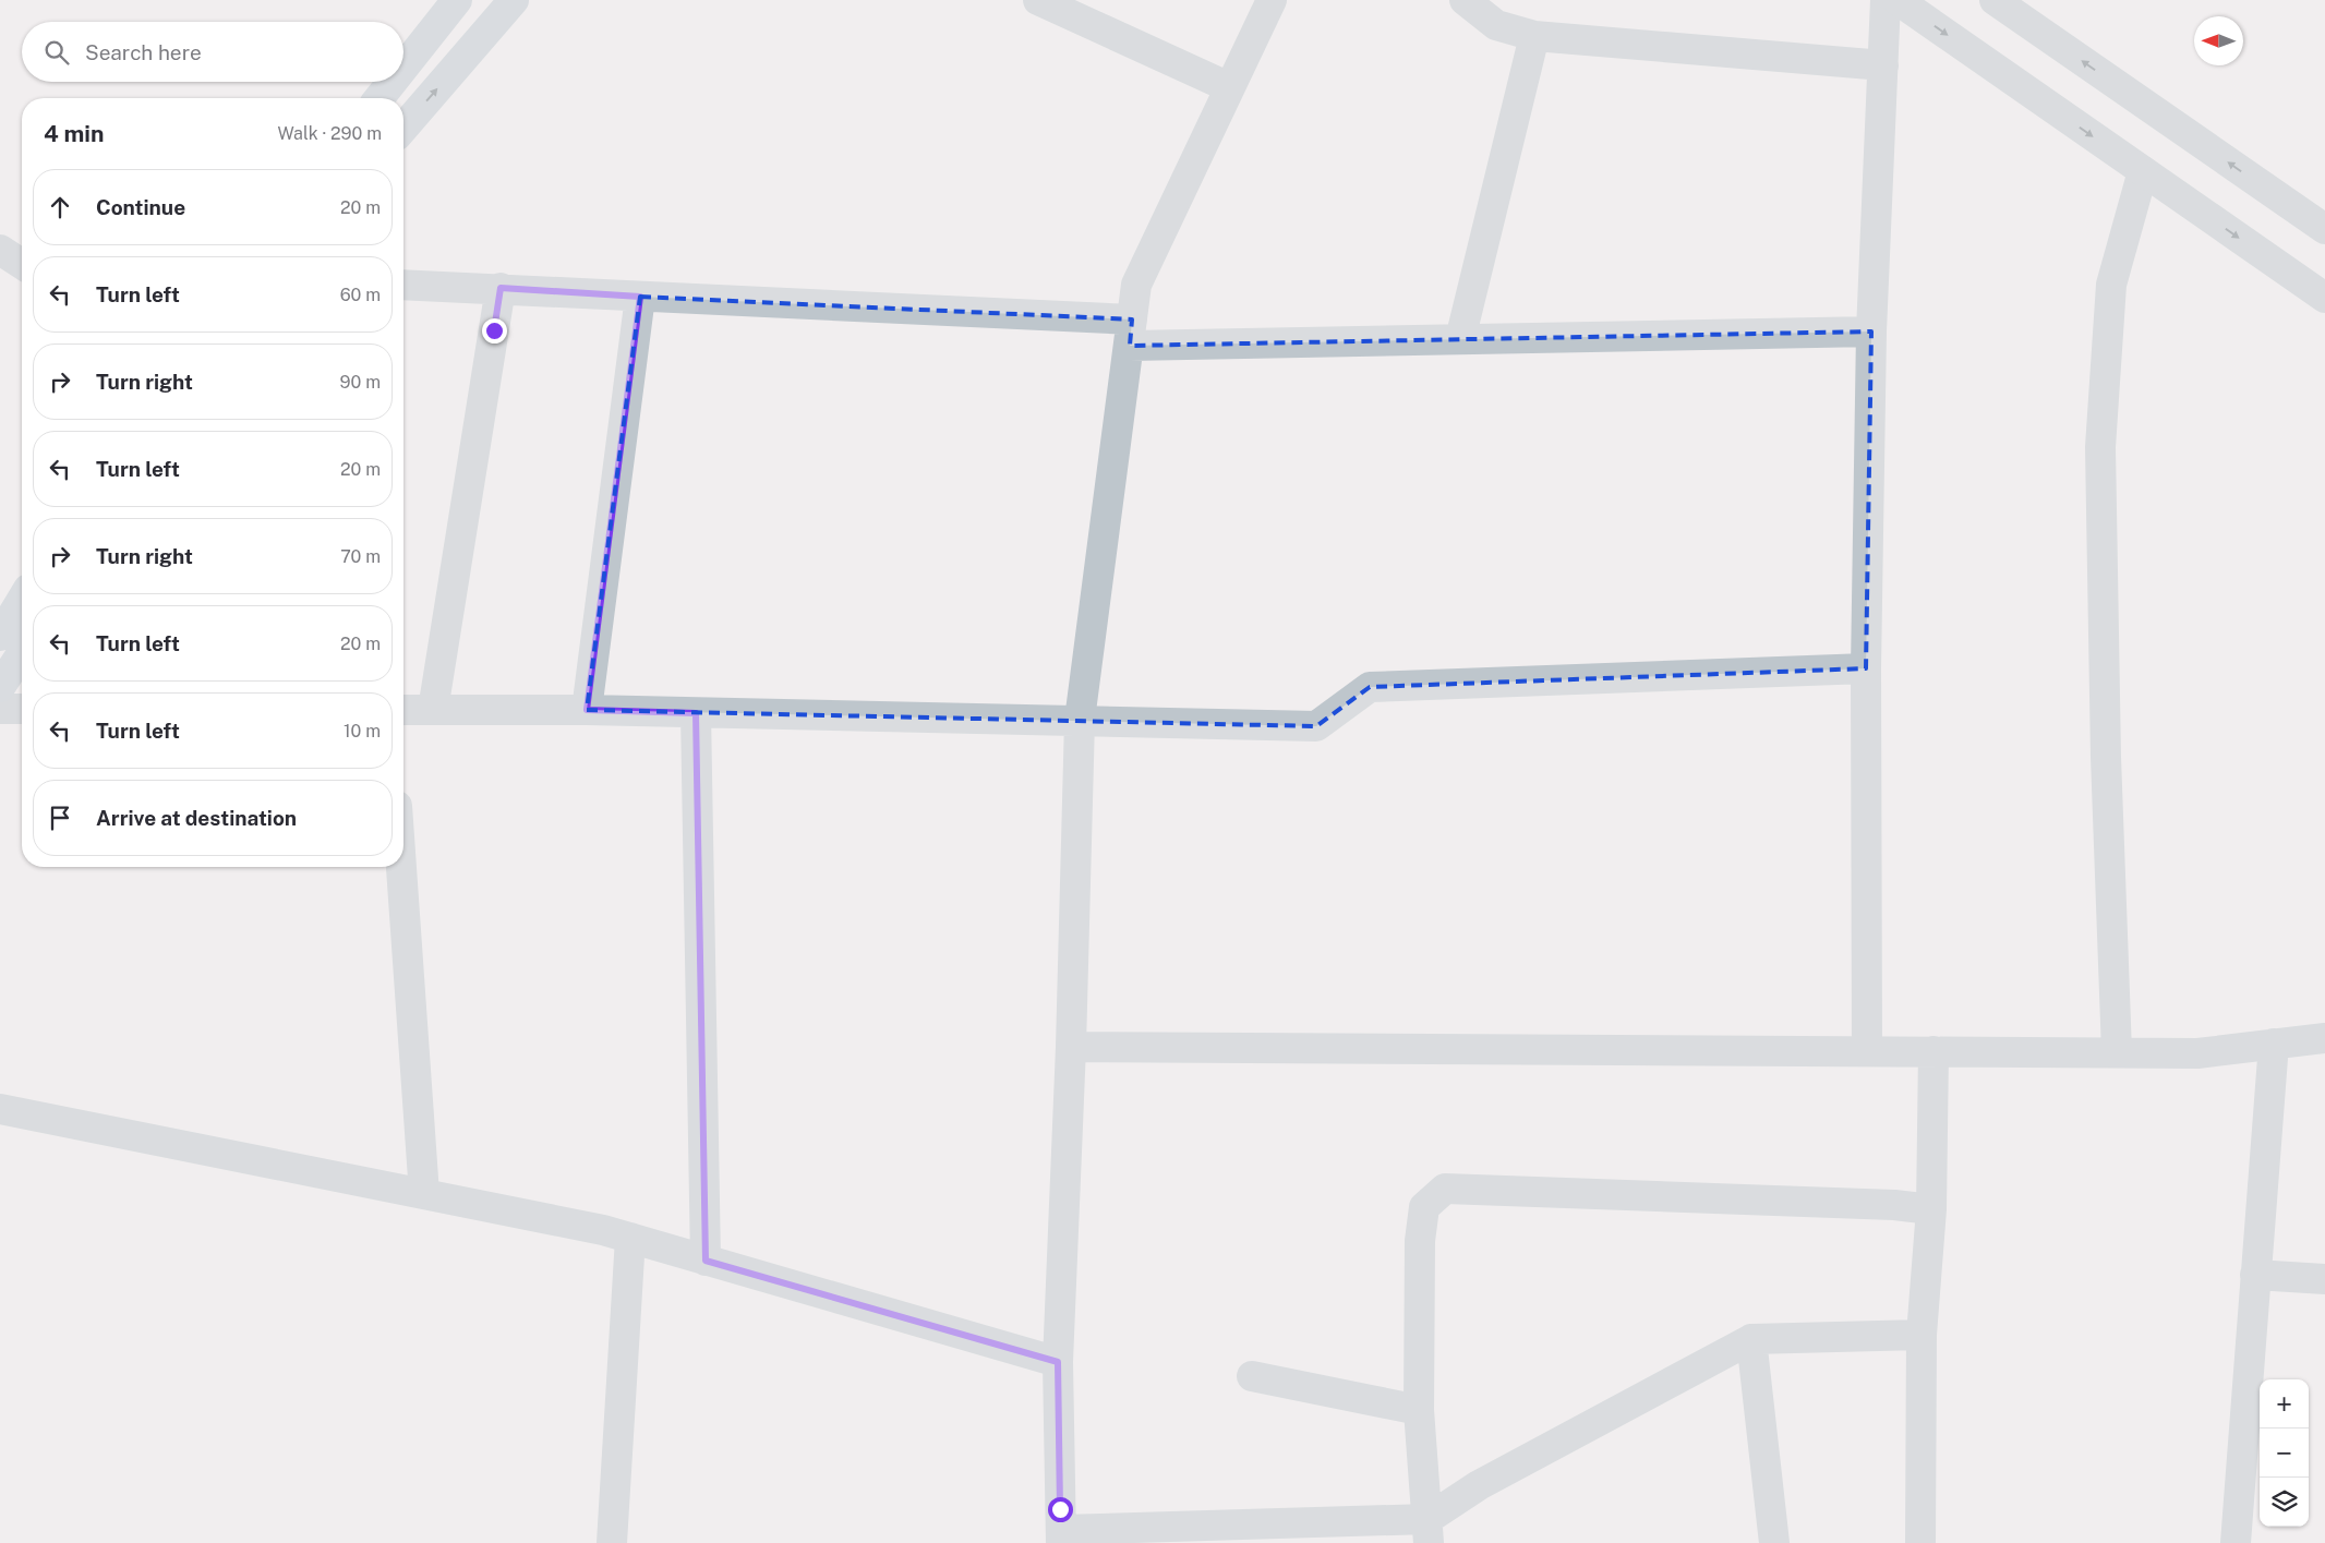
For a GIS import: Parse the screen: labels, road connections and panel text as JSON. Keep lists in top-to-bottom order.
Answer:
{
  "north": "left",
  "page": {
    "search": "Search here",
    "heading": ["4 min", "Walk · 290 m"],
    "list": [
      ["Continue", "20 m"],
      ["Turn left", "60 m"],
      ["Turn right", "90 m"],
      ["Turn left", "20 m"],
      ["Turn right", "70 m"],
      ["Turn left", "20 m"],
      ["Turn left", "10 m"],
      "Arrive at destination"
    ],
    "map_buttons": ["+", "−"]
  }
}
